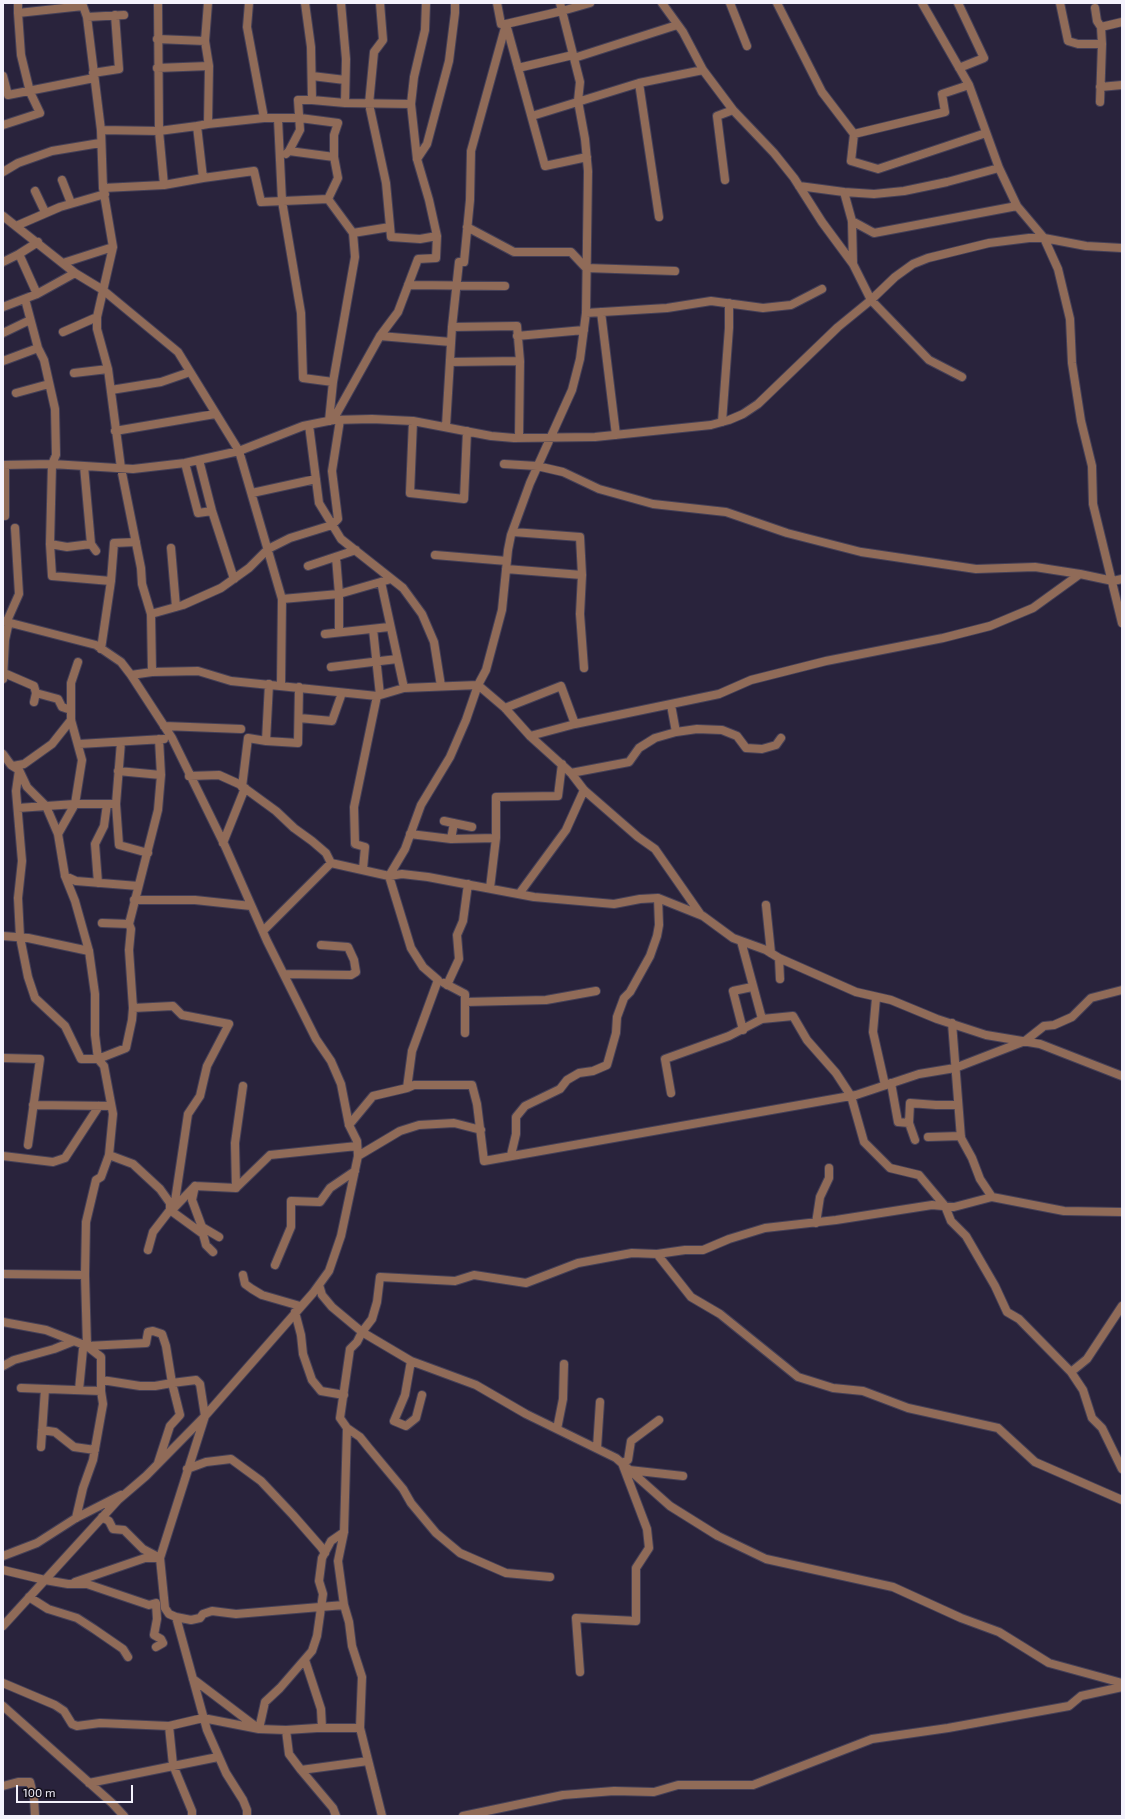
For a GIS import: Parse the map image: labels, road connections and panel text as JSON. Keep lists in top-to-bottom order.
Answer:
{
  "scale_bar": "100 m"
}
